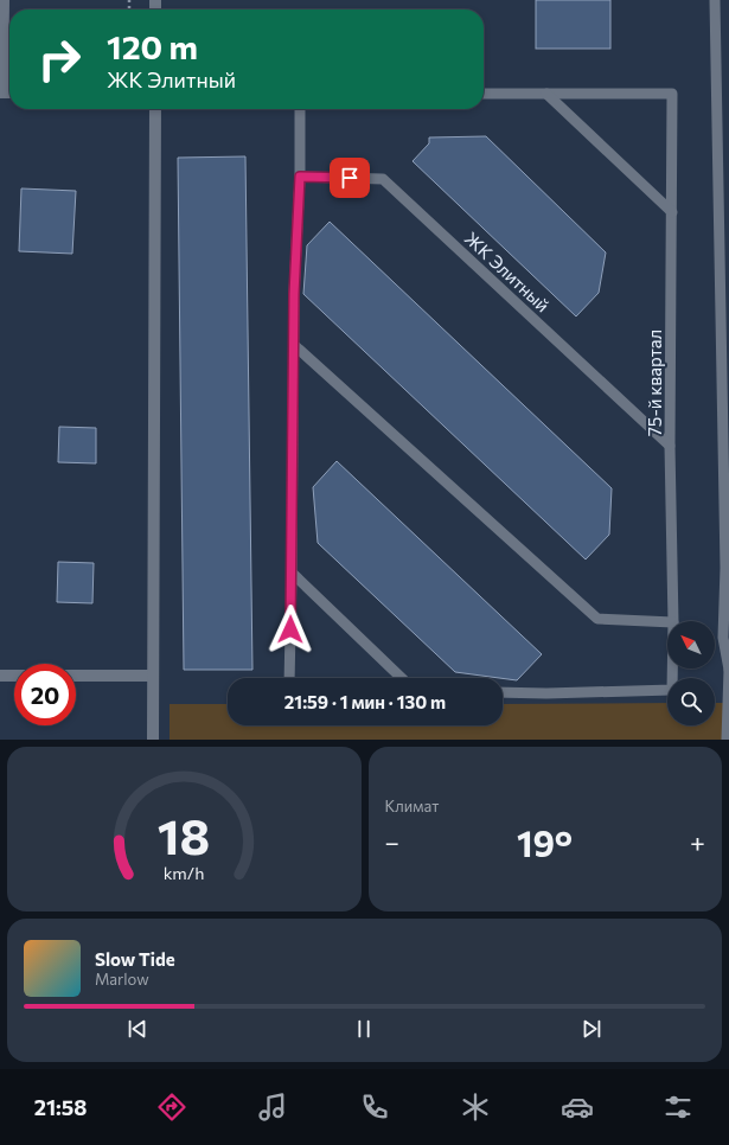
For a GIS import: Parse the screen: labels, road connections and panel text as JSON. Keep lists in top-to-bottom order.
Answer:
{
  "streets": {
    "lane": ["ЖК Элитный", "75-й квартал"]
  },
  "crossings": [
    ["ЖК Элитный", "75-й квартал"]
  ],
  "north": "top left",
  "page": {
    "turn": ["120 m", "ЖК Элитный"],
    "limit": "20",
    "trip": "21:59 · 1 мин · 130 m",
    "tile": "Климат",
    "heat": ["−", "19°", "+"],
    "song": ["Slow Tide", "Marlow"],
    "tabs": "21:58",
    "gauge": ["18", "km/h"]
  }
}
